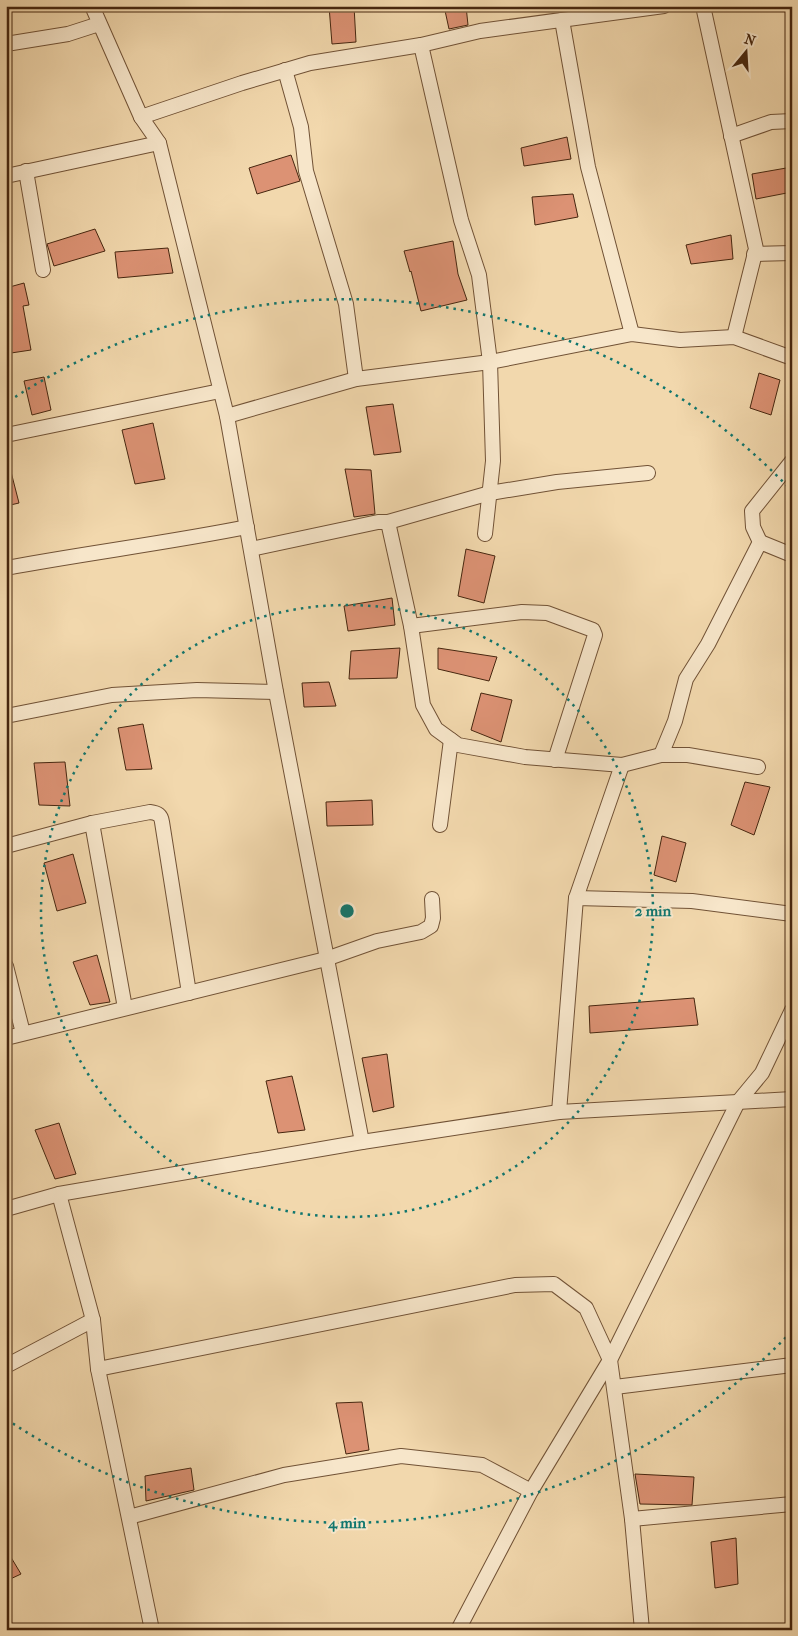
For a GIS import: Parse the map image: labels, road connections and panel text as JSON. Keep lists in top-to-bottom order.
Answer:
{
  "north": "top",
  "rings": ["2 min", "4 min"]
}
